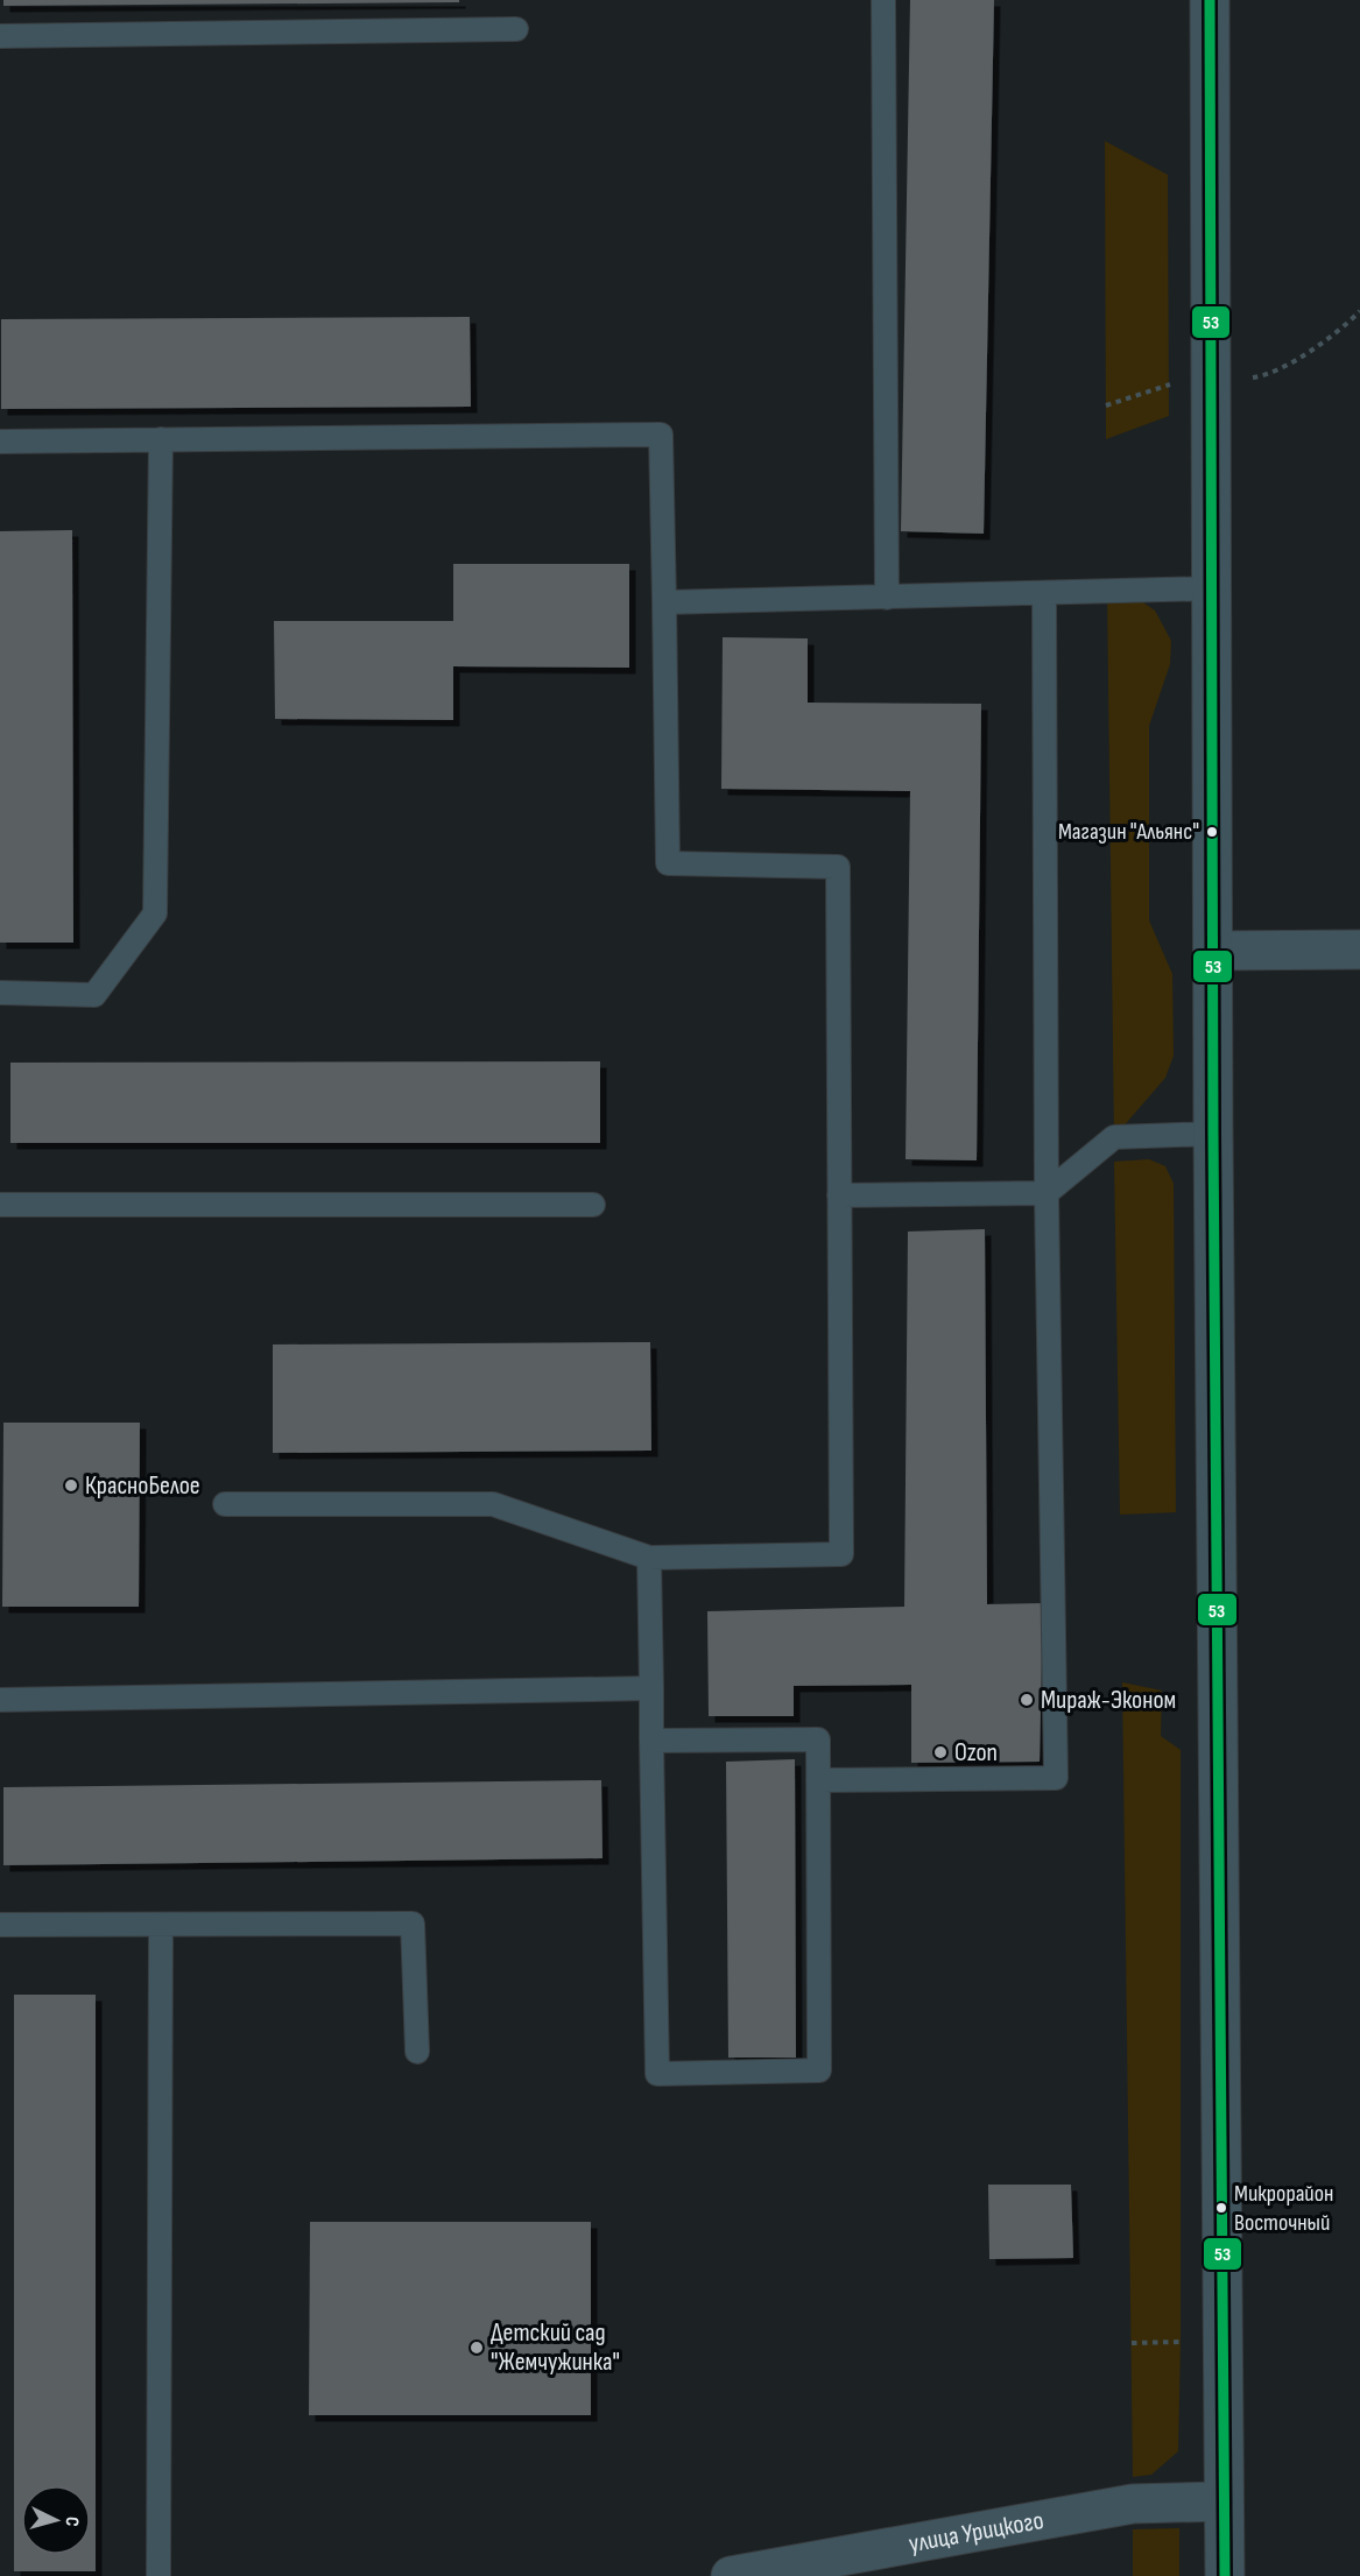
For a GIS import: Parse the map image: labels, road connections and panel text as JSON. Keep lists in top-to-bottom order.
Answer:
{
  "streets": {
    "street": ["улица Урицкого"]
  },
  "places": [
    "Магазин \"Альянс\"",
    "КрасноБелое",
    "Мираж-Эконом",
    "Ozon",
    "Микрорайон Восточный",
    "Детский сад \"Жемчужинка\""
  ],
  "lines": ["transit line 53"],
  "north": "right"
}
